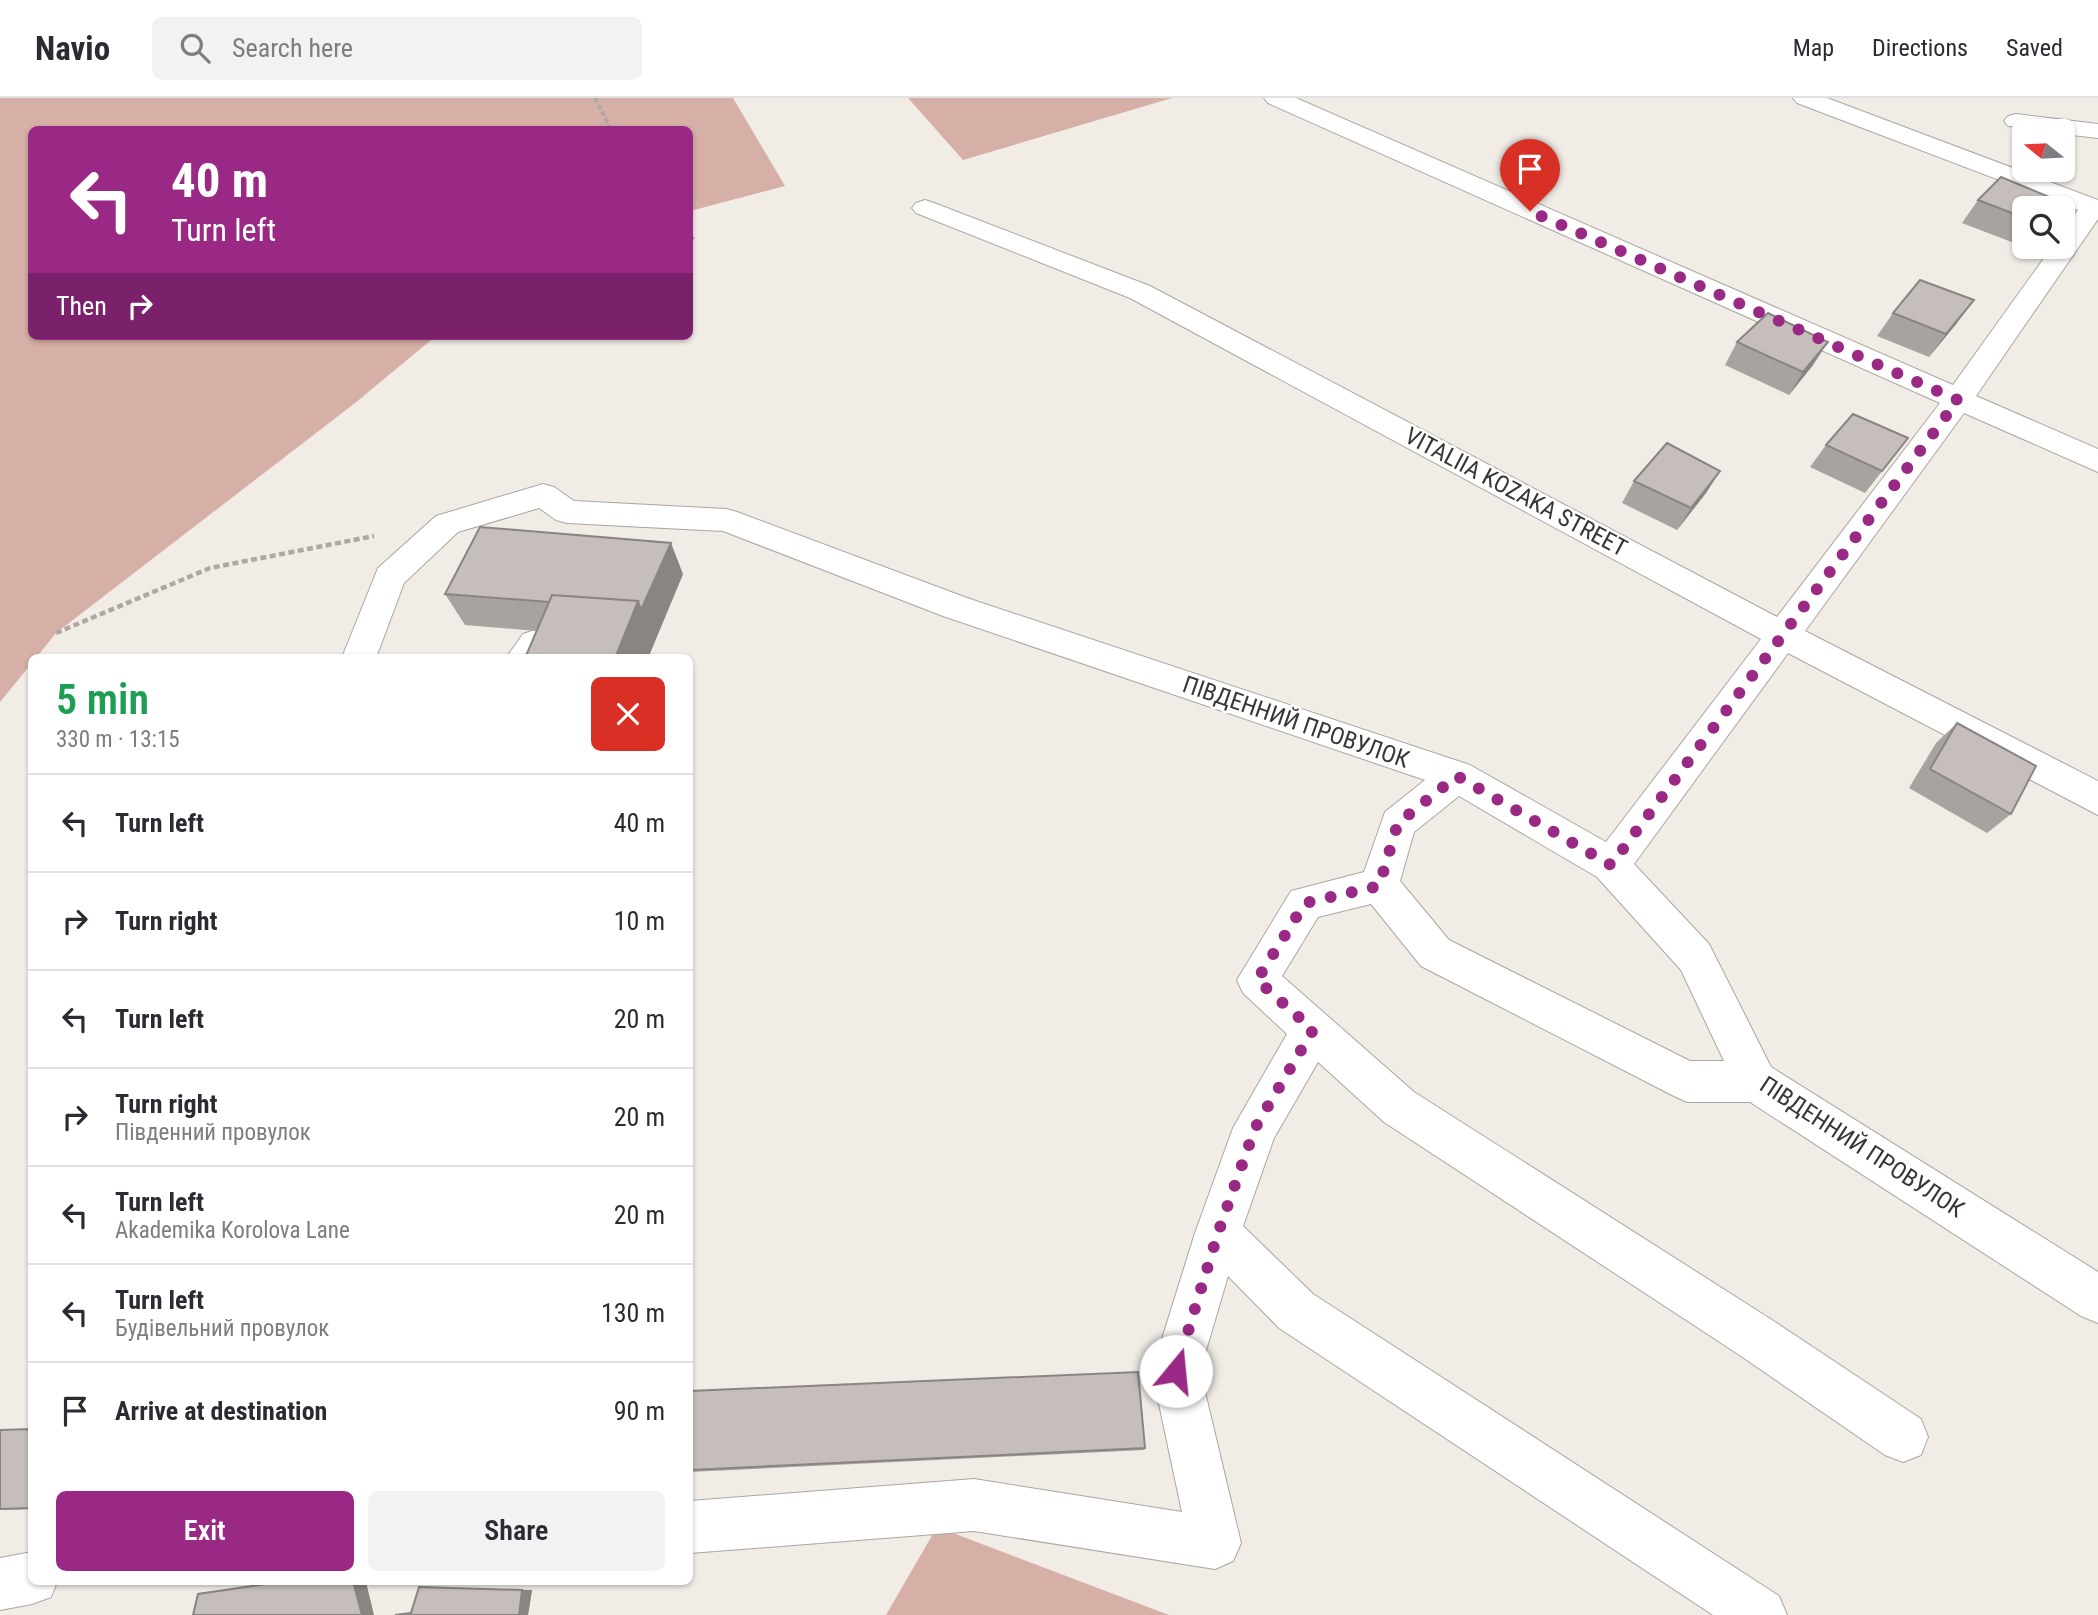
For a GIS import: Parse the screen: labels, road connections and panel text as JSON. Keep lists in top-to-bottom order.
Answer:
{
  "streets": {
    "street": ["VITALIIA KOZAKA STREET", "ПІВДЕННИЙ ПРОВУЛОК"]
  },
  "north": "left",
  "page": {
    "header": "Navio",
    "search": "Search here",
    "nav": ["Map", "Directions", "Saved"],
    "turn": ["40 m", "Turn left"],
    "then": "Then",
    "heading": ["5 min", "330 m · 13:15"],
    "list": [
      {
        "name": "Turn left",
        "value": "40 m"
      },
      {
        "name": "Turn right",
        "value": "10 m"
      },
      {
        "name": "Turn left",
        "value": "20 m"
      },
      {
        "name": "Turn right",
        "note": "Південний провулок",
        "value": "20 m"
      },
      {
        "name": "Turn left",
        "note": "Akademika Korolova Lane",
        "value": "20 m"
      },
      {
        "name": "Turn left",
        "note": "Будівельний провулок",
        "value": "130 m"
      },
      {
        "name": "Arrive at destination",
        "value": "90 m"
      }
    ],
    "buttons": ["Exit", "Share"]
  }
}
